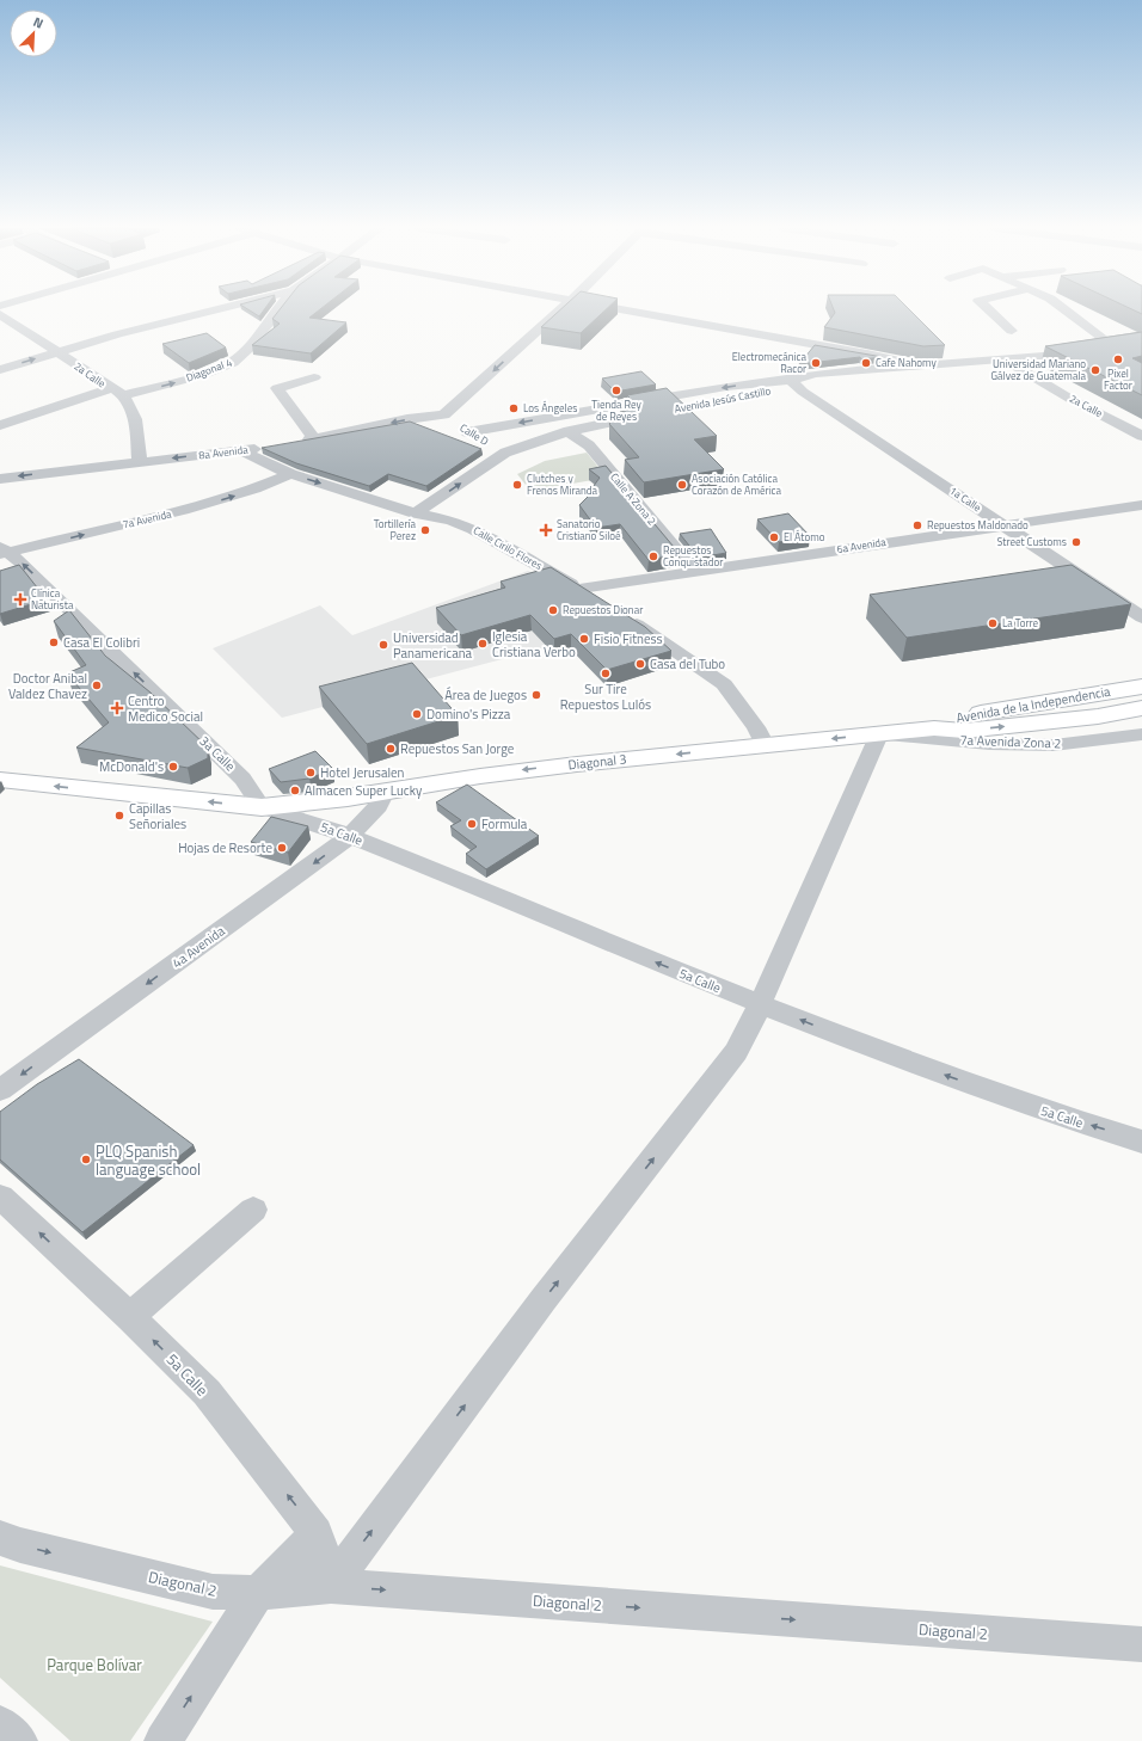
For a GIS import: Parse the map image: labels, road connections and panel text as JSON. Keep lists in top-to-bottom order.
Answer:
{
  "streets": {
    "main road": ["Avenida de la Independencia", "Diagonal 3"],
    "street": [
      "Diagonal 4",
      "2a Calle",
      "Avenida Jesús Castillo",
      "Calle D",
      "8a Avenida",
      "Calle A Zona 2",
      "1a Calle",
      "7a Avenida",
      "6a Avenida",
      "Calle Cirilo Flores",
      "7a Avenida Zona 2",
      "3a Calle",
      "5a Calle",
      "4a Avenida",
      "Diagonal 2"
    ]
  },
  "crossings": [
    ["Diagonal 4", "2a Calle"],
    ["2a Calle", "Avenida Jesús Castillo"],
    ["Avenida Jesús Castillo", "Calle D"],
    ["Avenida Jesús Castillo", "1a Calle"],
    ["Calle A Zona 2", "6a Avenida"],
    ["1a Calle", "6a Avenida"],
    ["7a Avenida", "3a Calle"],
    ["6a Avenida", "Calle Cirilo Flores"],
    ["Calle Cirilo Flores", "Diagonal 3"],
    ["Avenida de la Independencia", "Diagonal 3"],
    ["7a Avenida Zona 2", "Diagonal 3"],
    ["3a Calle", "Diagonal 3"],
    ["3a Calle", "5a Calle"],
    ["Diagonal 3", "5a Calle"],
    ["Diagonal 3", "4a Avenida"],
    ["5a Calle", "4a Avenida"],
    ["5a Calle", "Diagonal 2"]
  ],
  "one_way": [
    "3a Calle",
    "Diagonal 3",
    "5a Calle",
    "4a Avenida",
    "Diagonal 2"
  ],
  "parks": ["Parque Bolívar"],
  "places": {
    "other": [
      "Pixel Factor",
      "Electromecánica Racor",
      "Cafe Nahomy",
      "Universidad Mariano Gálvez de Guatemala",
      "Tienda Rey de Reyes",
      "Los Ángeles",
      "Clutches y Frenos Miranda",
      "Asociación Católica Corazón de América",
      "Repuestos Maldonado",
      "Tortillería Perez",
      "El Átomo",
      "Street Customs",
      "Repuestos Conquistador",
      "Repuestos Dionar",
      "La Torre",
      "Fisio Fitness",
      "Casa El Colibri",
      "Iglesia Cristiana Verbo",
      "Universidad Panamericana",
      "Casa del Tubo",
      "Sur Tire Repuestos Lulós",
      "Doctor Anibal Valdez Chavez",
      "Área de Juegos",
      "Domino's Pizza",
      "Repuestos San Jorge",
      "McDonald's",
      "Hotel Jerusalen",
      "Almacen Super Lucky",
      "Capillas Señoriales",
      "Formula",
      "Hojas de Resorte",
      "PLQ Spanish language school"
    ],
    "health": ["Sanatorio Cristiano Siloé", "Clínica Naturista", "Centro Medico Social"]
  },
  "north": "top right"
}
